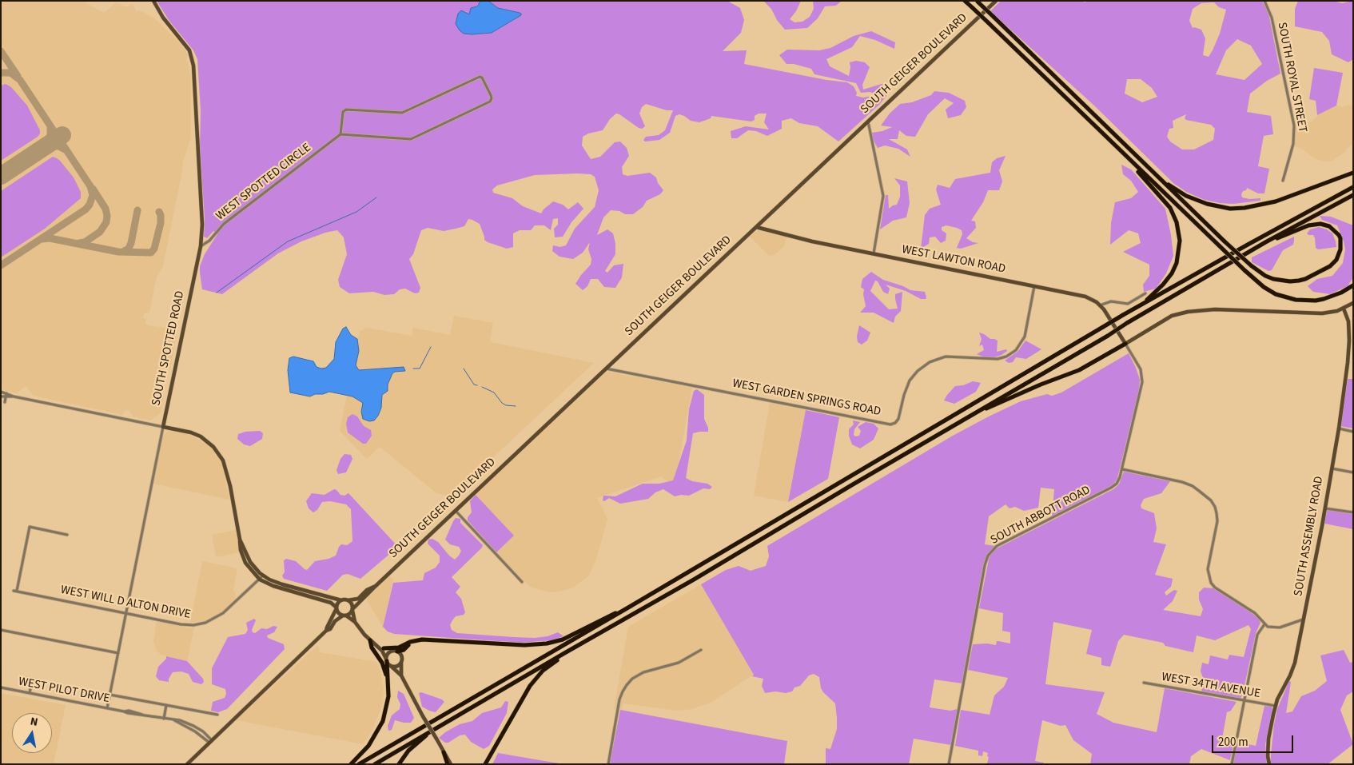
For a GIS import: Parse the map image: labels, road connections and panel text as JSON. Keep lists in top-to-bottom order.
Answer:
{
  "streets": {
    "street": [
      "SOUTH GEIGER BOULEVARD",
      "SOUTH ROYAL STREET",
      "WEST SPOTTED CIRCLE",
      "WEST LAWTON ROAD",
      "SOUTH SPOTTED ROAD",
      "WEST GARDEN SPRINGS ROAD",
      "SOUTH ABBOTT ROAD",
      "SOUTH ASSEMBLY ROAD",
      "WEST WILL D ALTON DRIVE",
      "WEST 34TH AVENUE",
      "WEST PILOT DRIVE"
    ]
  },
  "crossings": [
    ["SOUTH GEIGER BOULEVARD", "WEST LAWTON ROAD"],
    ["SOUTH GEIGER BOULEVARD", "WEST GARDEN SPRINGS ROAD"],
    ["WEST SPOTTED CIRCLE", "SOUTH SPOTTED ROAD"],
    ["WEST LAWTON ROAD", "WEST GARDEN SPRINGS ROAD"],
    ["WEST LAWTON ROAD", "SOUTH ABBOTT ROAD"],
    ["SOUTH SPOTTED ROAD", "WEST WILL D ALTON DRIVE"],
    ["SOUTH SPOTTED ROAD", "WEST PILOT DRIVE"],
    ["SOUTH ASSEMBLY ROAD", "WEST 34TH AVENUE"]
  ],
  "scale_bar": "200 m",
  "north": "top"
}
